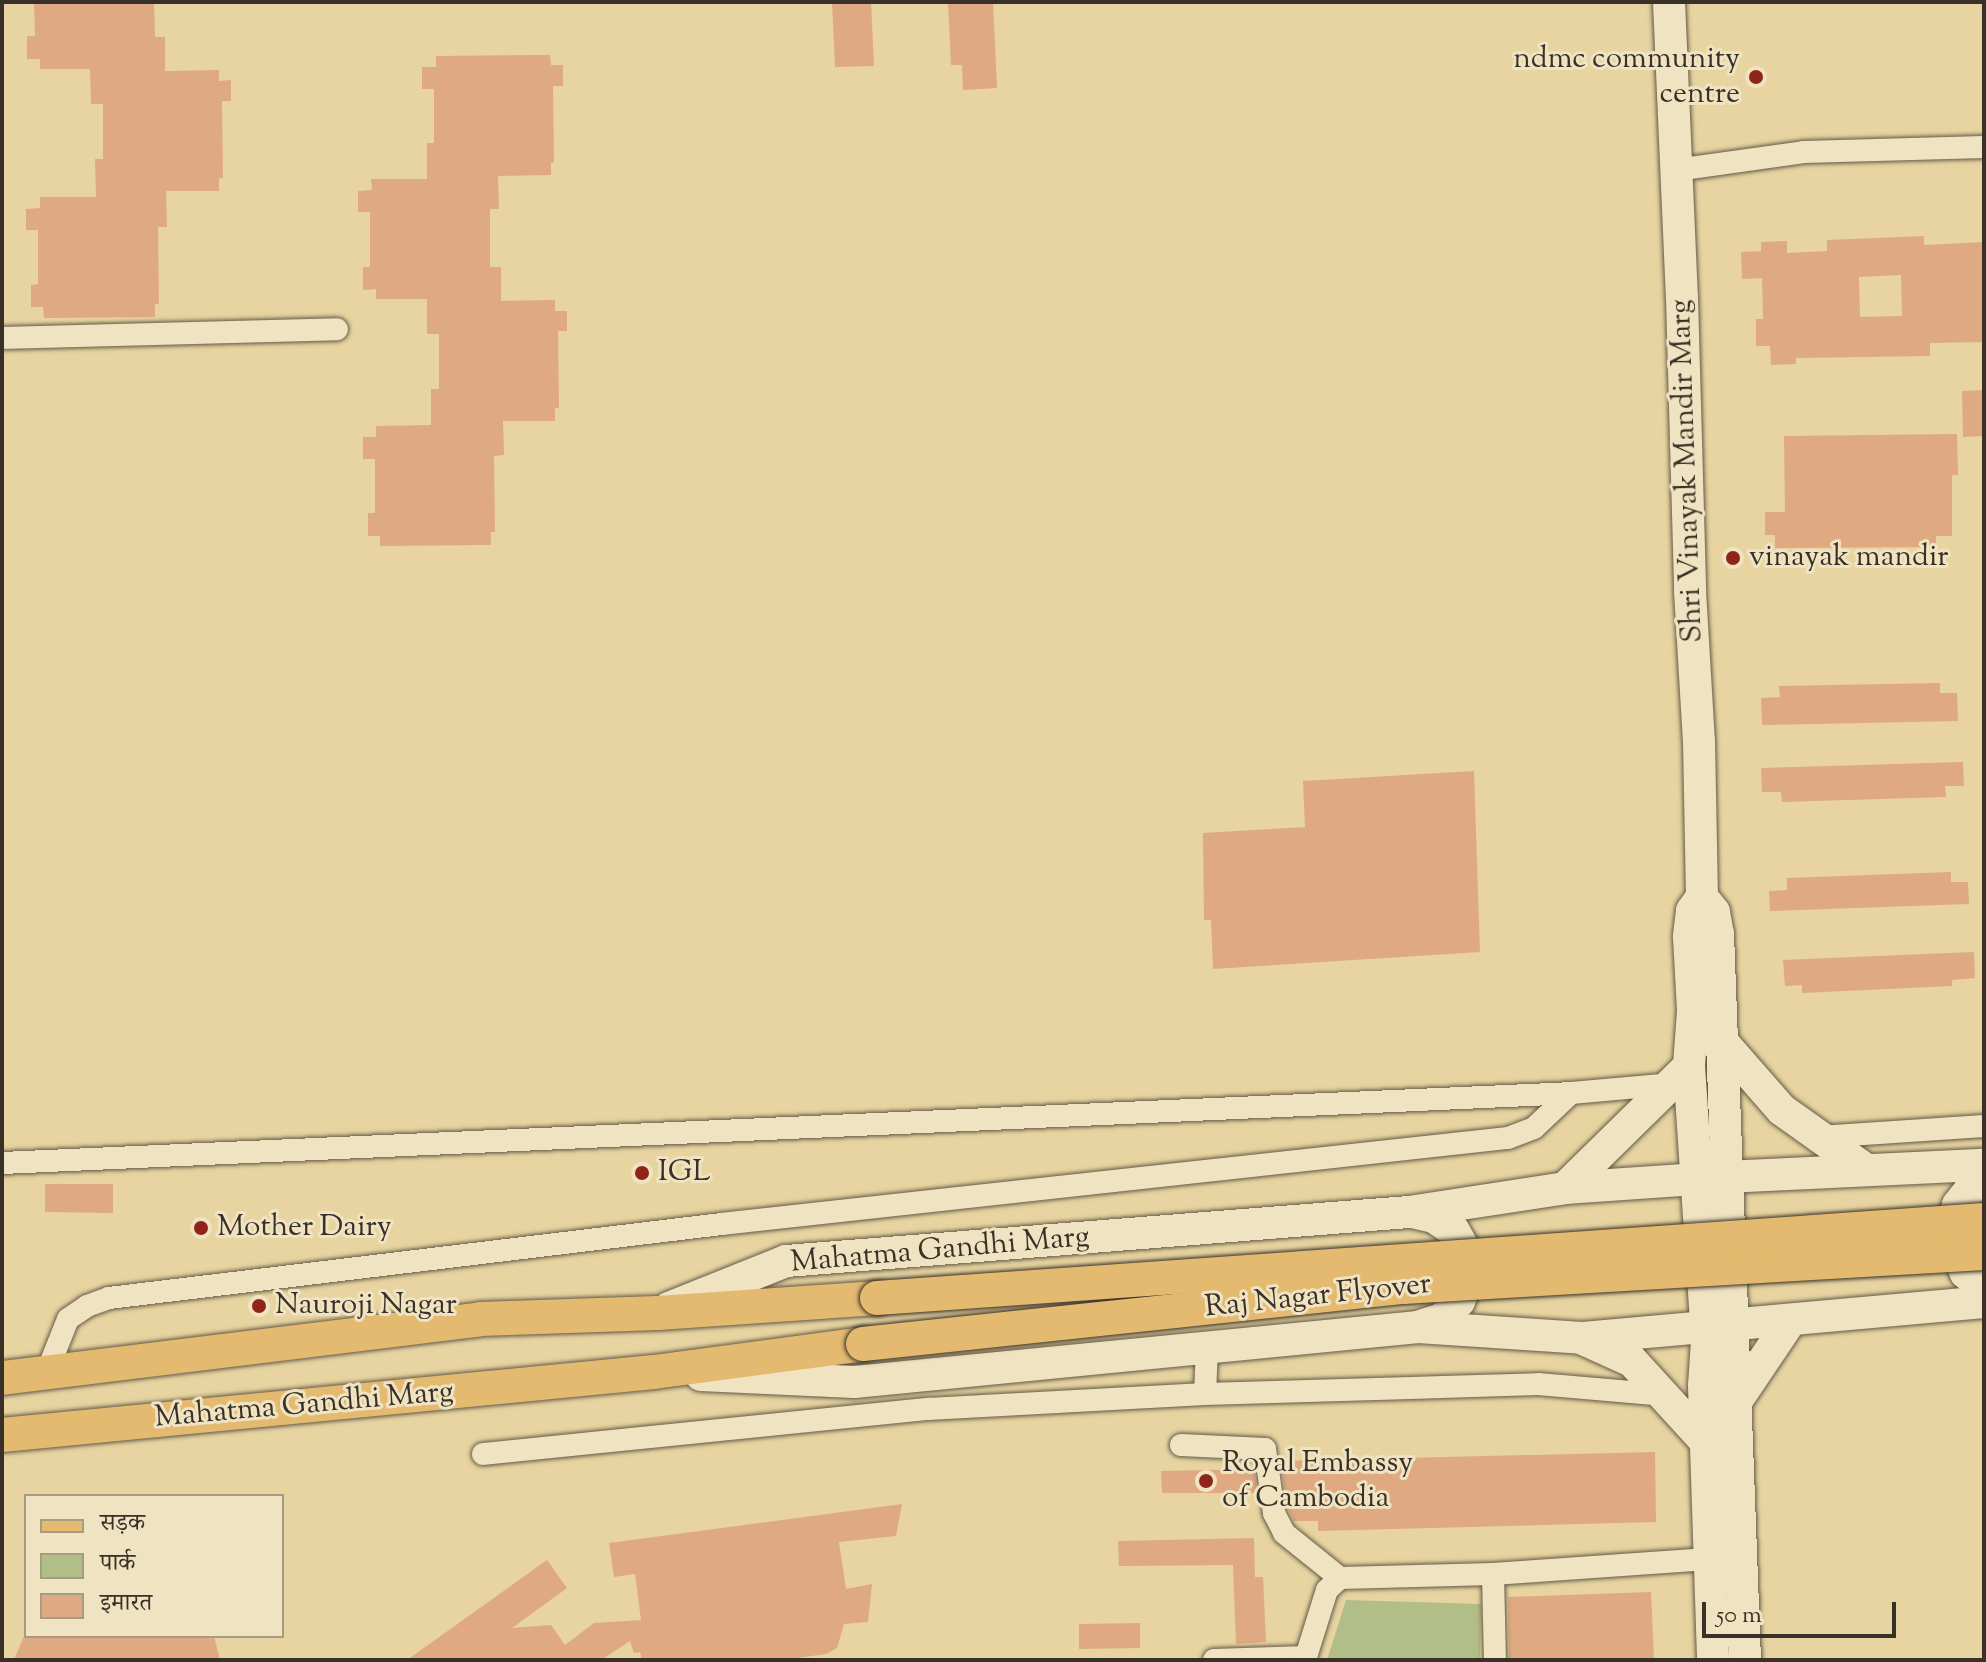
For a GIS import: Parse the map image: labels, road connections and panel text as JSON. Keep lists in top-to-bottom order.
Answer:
{
  "streets": {
    "main road": ["Mahatma Gandhi Marg", "Raj Nagar Flyover"],
    "street": ["Shri Vinayak Mandir Marg"]
  },
  "crossings": [
    ["Shri Vinayak Mandir Marg", "Mahatma Gandhi Marg"],
    ["Mahatma Gandhi Marg", "Raj Nagar Flyover"]
  ],
  "places": [
    "ndmc community centre",
    "vinayak mandir",
    "IGL",
    "Mother Dairy",
    "Nauroji Nagar",
    "Royal Embassy of Cambodia"
  ],
  "legend": ["सड़क", "पार्क", "इमारत"],
  "scale_bar": "50 m"
}
